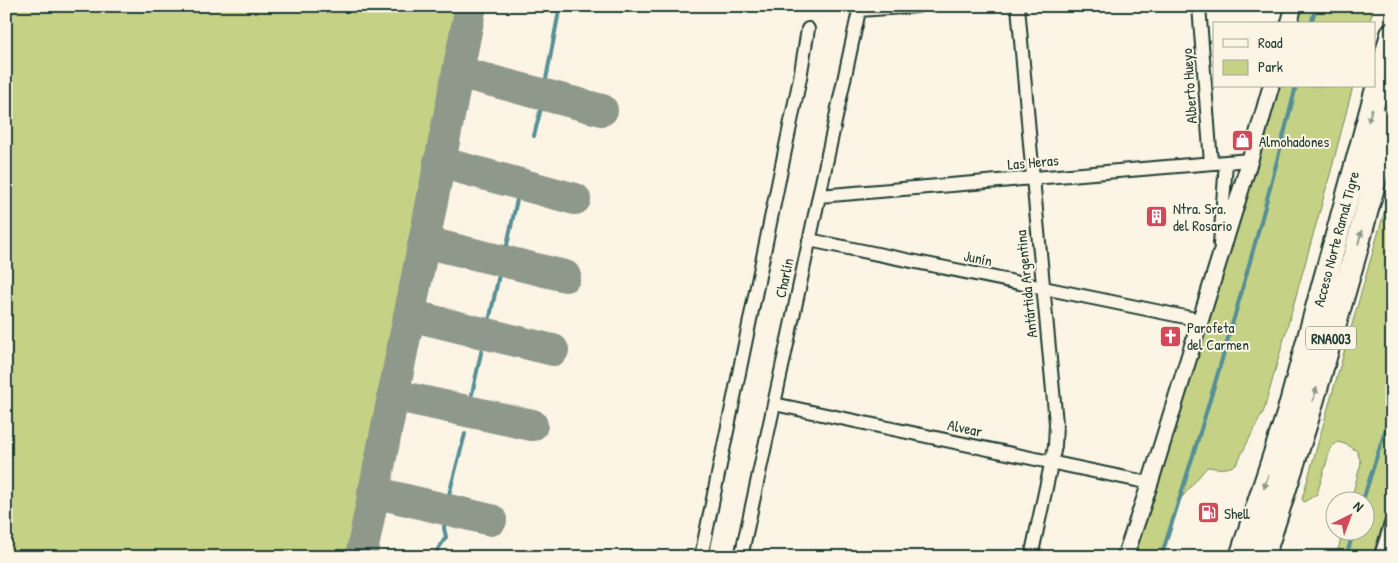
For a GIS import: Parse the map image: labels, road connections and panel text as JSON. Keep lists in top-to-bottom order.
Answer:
{
  "streets": {
    "highway": ["Acceso Norte Ramal Tigre", "RNA003"],
    "street": [
      "Alberto Hueyo",
      "Las Heras",
      "Junín",
      "Charlín",
      "Antártida Argentina",
      "Alvear"
    ]
  },
  "crossings": [
    ["Alberto Hueyo", "Las Heras"],
    ["Las Heras", "Charlín"],
    ["Las Heras", "Antártida Argentina"],
    ["Junín", "Charlín"],
    ["Junín", "Antártida Argentina"],
    ["Charlín", "Alvear"],
    ["Antártida Argentina", "Alvear"]
  ],
  "places": {
    "shop": ["Almohadones"],
    "building": ["Ntra. Sra. del Rosario"],
    "church": ["Parofeta del Carmen"],
    "fuel station": ["Shell"]
  },
  "legend": ["Road", "Park"],
  "north": "top right"
}
